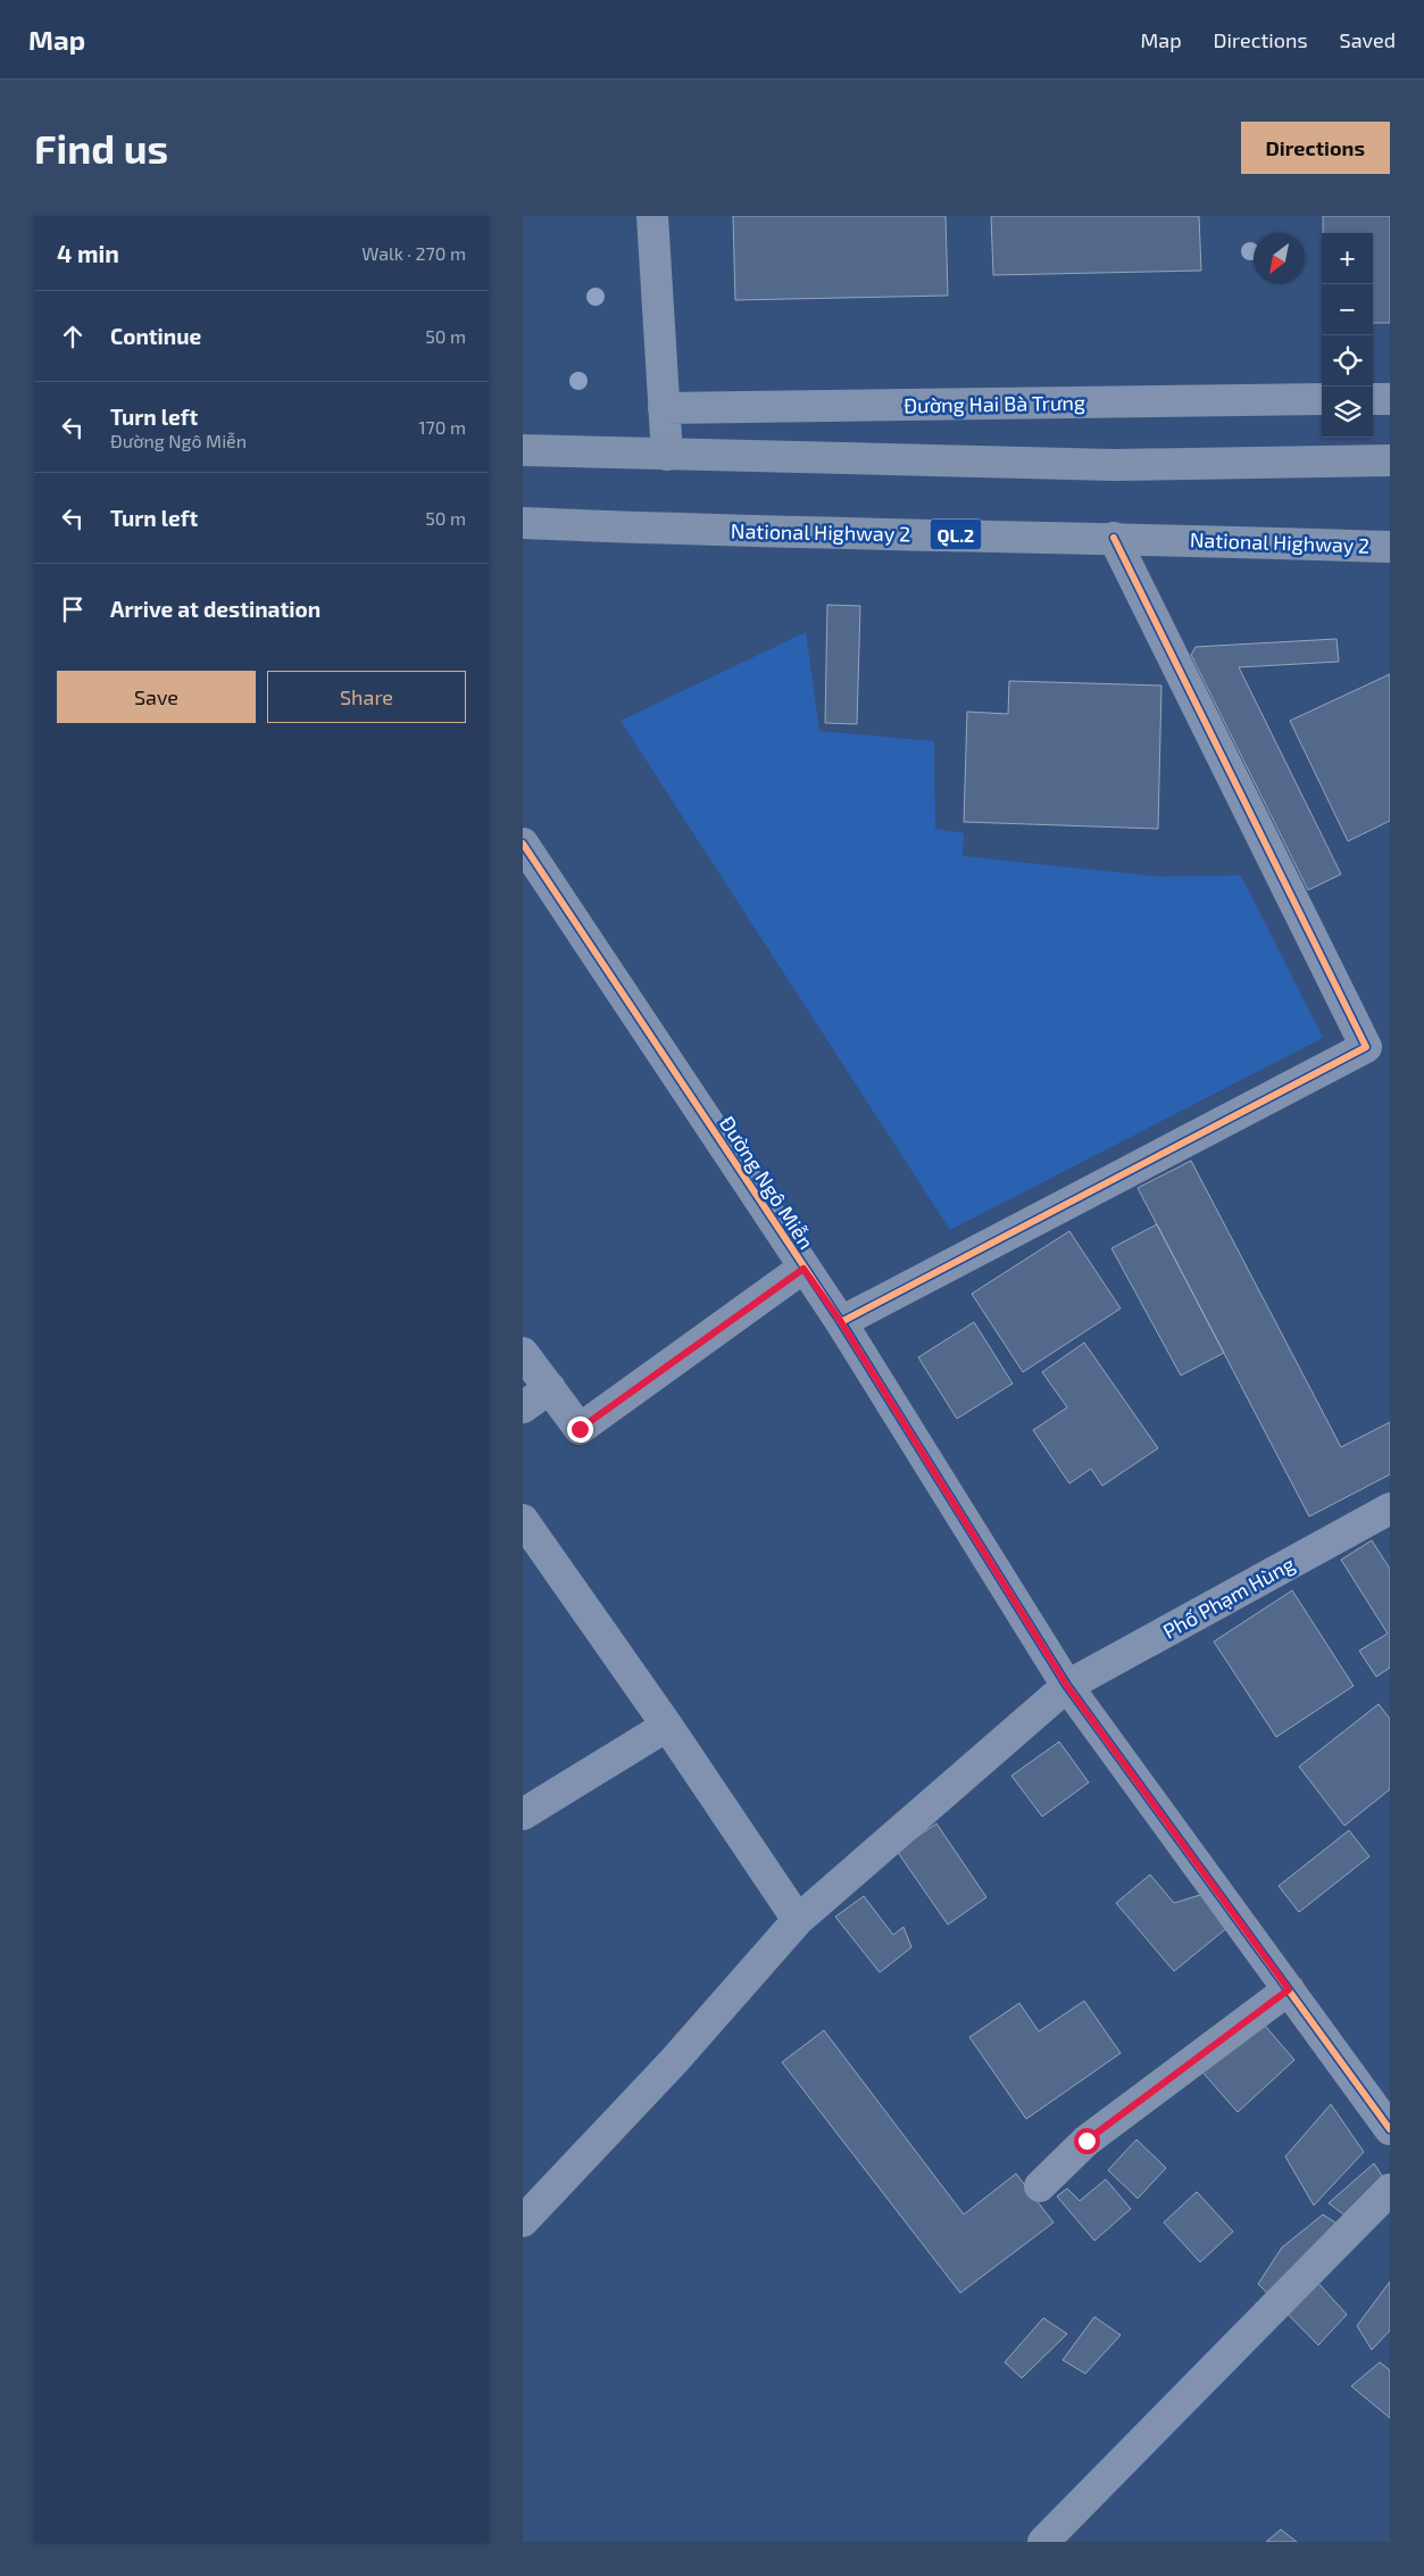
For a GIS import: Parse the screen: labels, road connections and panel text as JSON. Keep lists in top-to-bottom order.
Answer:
{
  "streets": {
    "highway": ["National Highway 2", "QL.2"],
    "street": ["Đường Hai Bà Trưng", "Đường Ngô Miễn", "Phố Phạm Hùng"]
  },
  "crossings": [
    ["Đường Ngô Miễn", "Phố Phạm Hùng"]
  ],
  "north": "bottom left",
  "page": {
    "header": "Map",
    "nav": ["Map", "Directions", "Saved"],
    "buttons": [
      "Directions",
      ["Save", "Share"]
    ],
    "title": "Find us",
    "heading": ["4 min", "Walk · 270 m"],
    "map_buttons": ["+", "−"],
    "list": [
      ["Continue", "50 m"],
      ["Turn left", "Đường Ngô Miễn", "170 m"],
      ["Turn left", "50 m"],
      "Arrive at destination"
    ]
  }
}
